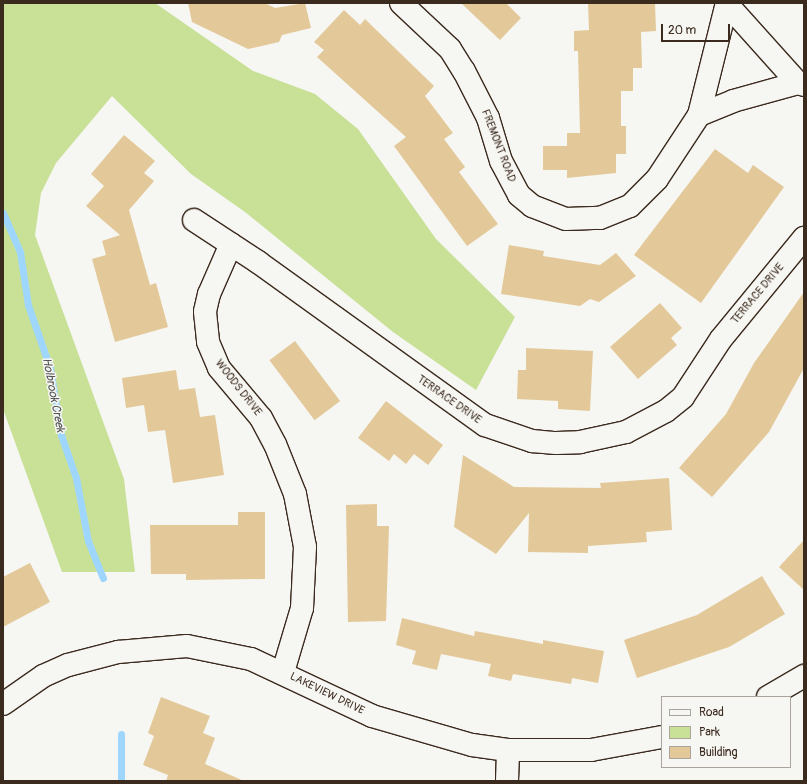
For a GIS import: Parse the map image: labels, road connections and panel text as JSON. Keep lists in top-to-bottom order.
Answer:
{
  "streets": {
    "street": [
      "FREMONT ROAD",
      "TERRACE DRIVE",
      "WOODS DRIVE",
      "LAKEVIEW DRIVE"
    ]
  },
  "crossings": [
    ["TERRACE DRIVE", "WOODS DRIVE"],
    ["WOODS DRIVE", "LAKEVIEW DRIVE"]
  ],
  "water": ["Holbrook Creek"],
  "legend": ["Road", "Park", "Building"],
  "scale_bar": "20 m"
}
